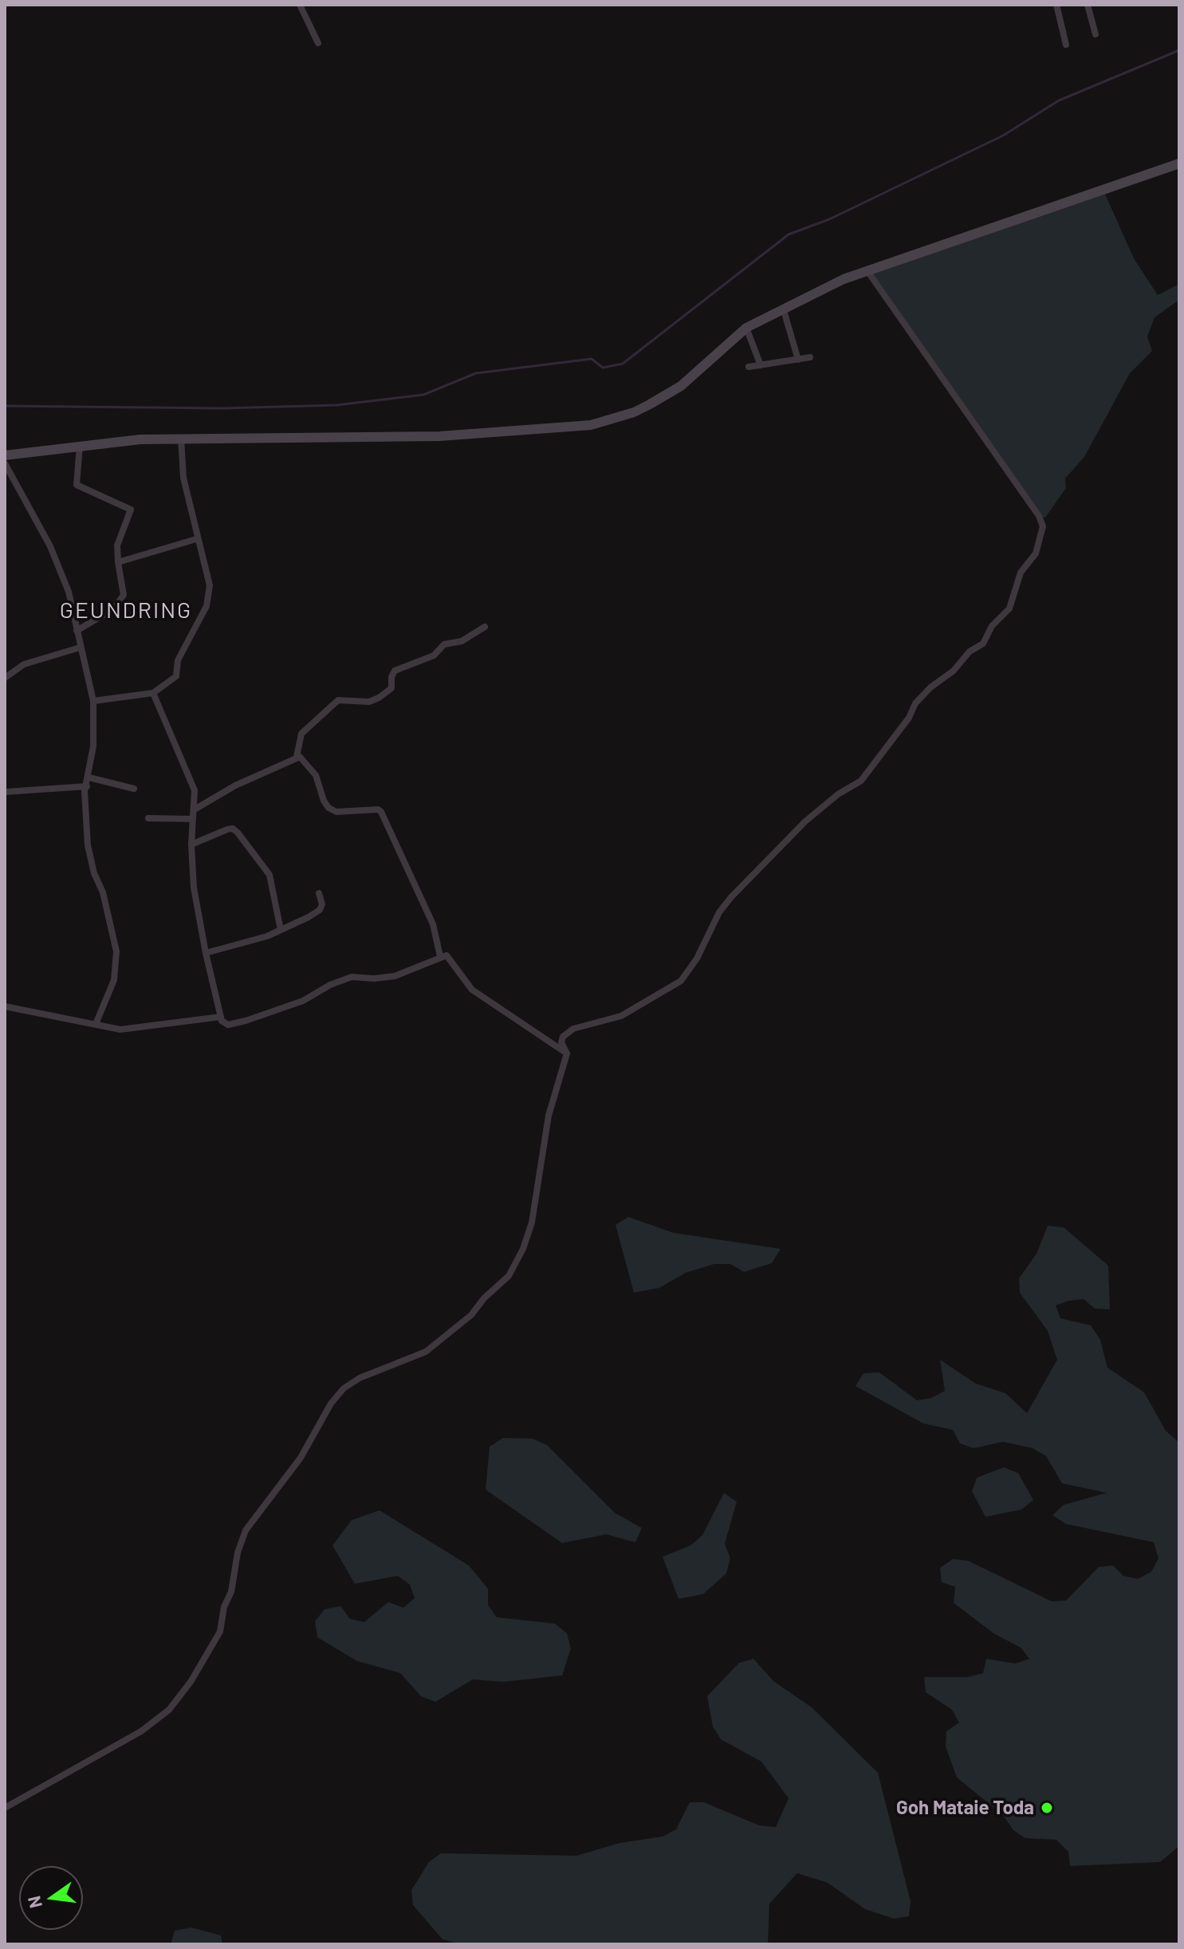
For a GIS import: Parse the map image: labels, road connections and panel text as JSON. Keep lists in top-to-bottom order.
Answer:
{
  "districts": ["GEUNDRING"],
  "places": ["Goh Mataie Toda"],
  "north": "left"
}
